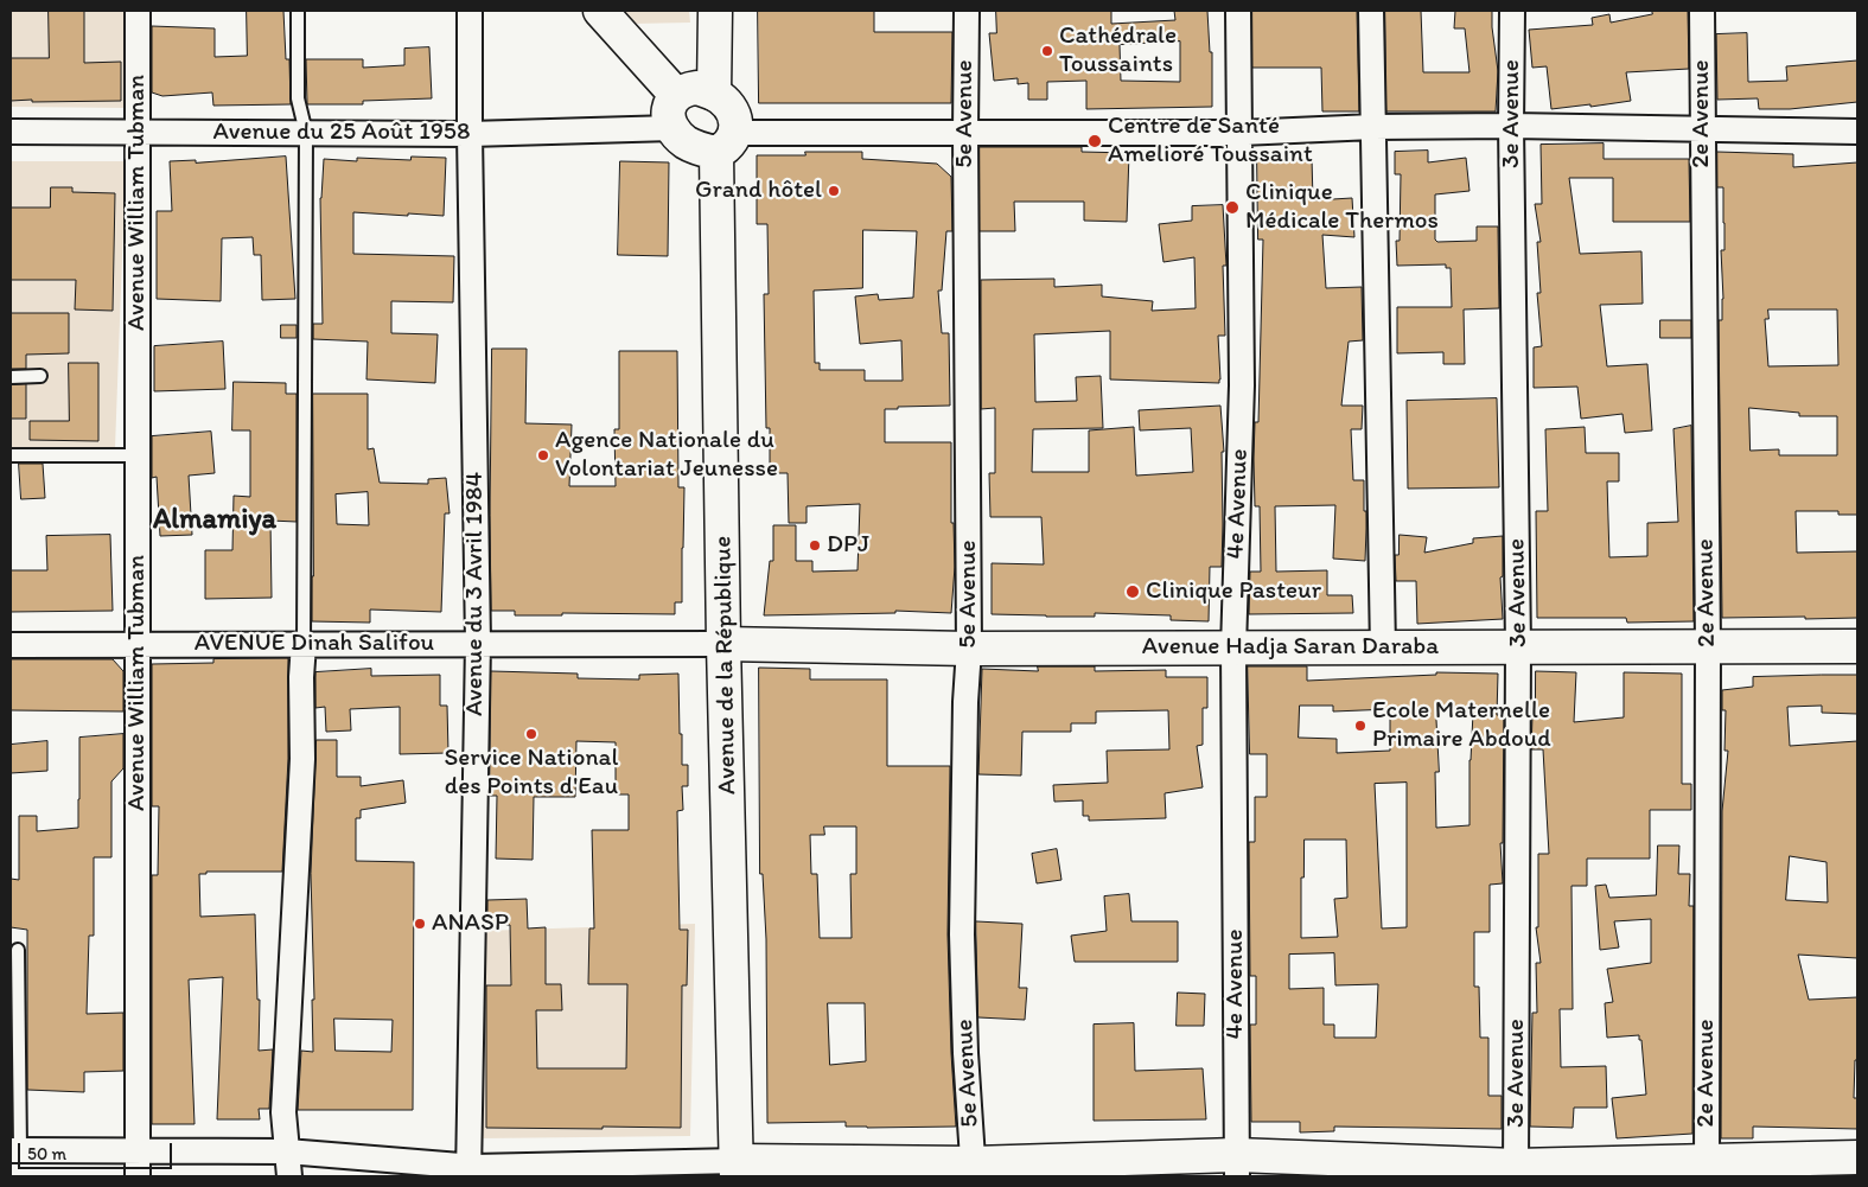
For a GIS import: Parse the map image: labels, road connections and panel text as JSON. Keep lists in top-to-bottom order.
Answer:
{
  "streets": {
    "main road": ["Avenue Hadja Saran Daraba", "Avenue de la République"],
    "street": [
      "5e Avenue",
      "3e Avenue",
      "2e Avenue",
      "Avenue du 25 Août 1958",
      "Avenue William Tubman",
      "4e Avenue",
      "Avenue du 3 Avril 1984",
      "AVENUE Dinah Salifou"
    ]
  },
  "crossings": [
    ["5e Avenue", "Avenue Hadja Saran Daraba"],
    ["3e Avenue", "Avenue Hadja Saran Daraba"],
    ["2e Avenue", "Avenue Hadja Saran Daraba"],
    ["Avenue du 25 Août 1958", "Avenue William Tubman"],
    ["Avenue du 25 Août 1958", "Avenue du 3 Avril 1984"],
    ["Avenue du 25 Août 1958", "Avenue de la République"],
    ["Avenue William Tubman", "AVENUE Dinah Salifou"],
    ["4e Avenue", "Avenue Hadja Saran Daraba"],
    ["Avenue du 3 Avril 1984", "AVENUE Dinah Salifou"],
    ["AVENUE Dinah Salifou", "Avenue Hadja Saran Daraba"],
    ["AVENUE Dinah Salifou", "Avenue de la République"],
    ["Avenue Hadja Saran Daraba", "Avenue de la République"]
  ],
  "districts": ["Almamiya"],
  "places": [
    "Cathédrale Toussaints",
    "Centre de Santé Amelioré Toussaint",
    "Grand hôtel",
    "Clinique Médicale Thermos",
    "Agence Nationale du Volontariat Jeunesse",
    "DPJ",
    "Clinique Pasteur",
    "Ecole Maternelle Primaire Abdoud",
    "Service National des Points d'Eau",
    "ANASP"
  ],
  "scale_bar": "50 m"
}
